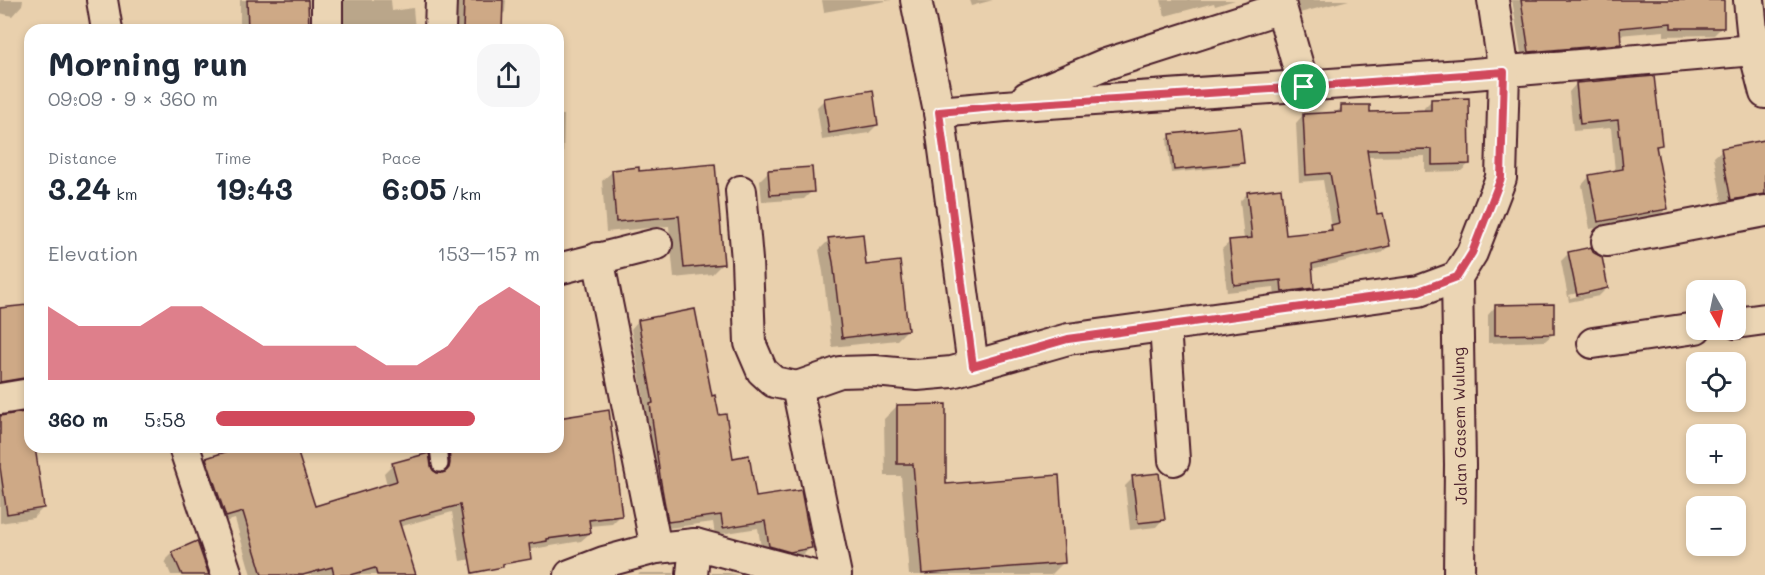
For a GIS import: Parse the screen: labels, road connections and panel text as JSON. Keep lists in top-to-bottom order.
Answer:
{
  "streets": {
    "street": ["Jalan Gasem Wulung"]
  },
  "north": "bottom",
  "page": {
    "heading": ["Morning run", "09:09 · 9 × 360 m"],
    "stats": [
      ["Distance", "3.24 km"],
      ["Time", "19:43"],
      ["Pace", "6:05 /km"]
    ],
    "chart": ["Elevation", "153–157 m"],
    "map_buttons": ["+", "−"],
    "list": [
      {
        "name": "360 m",
        "note": "5:58"
      }
    ]
  }
}
